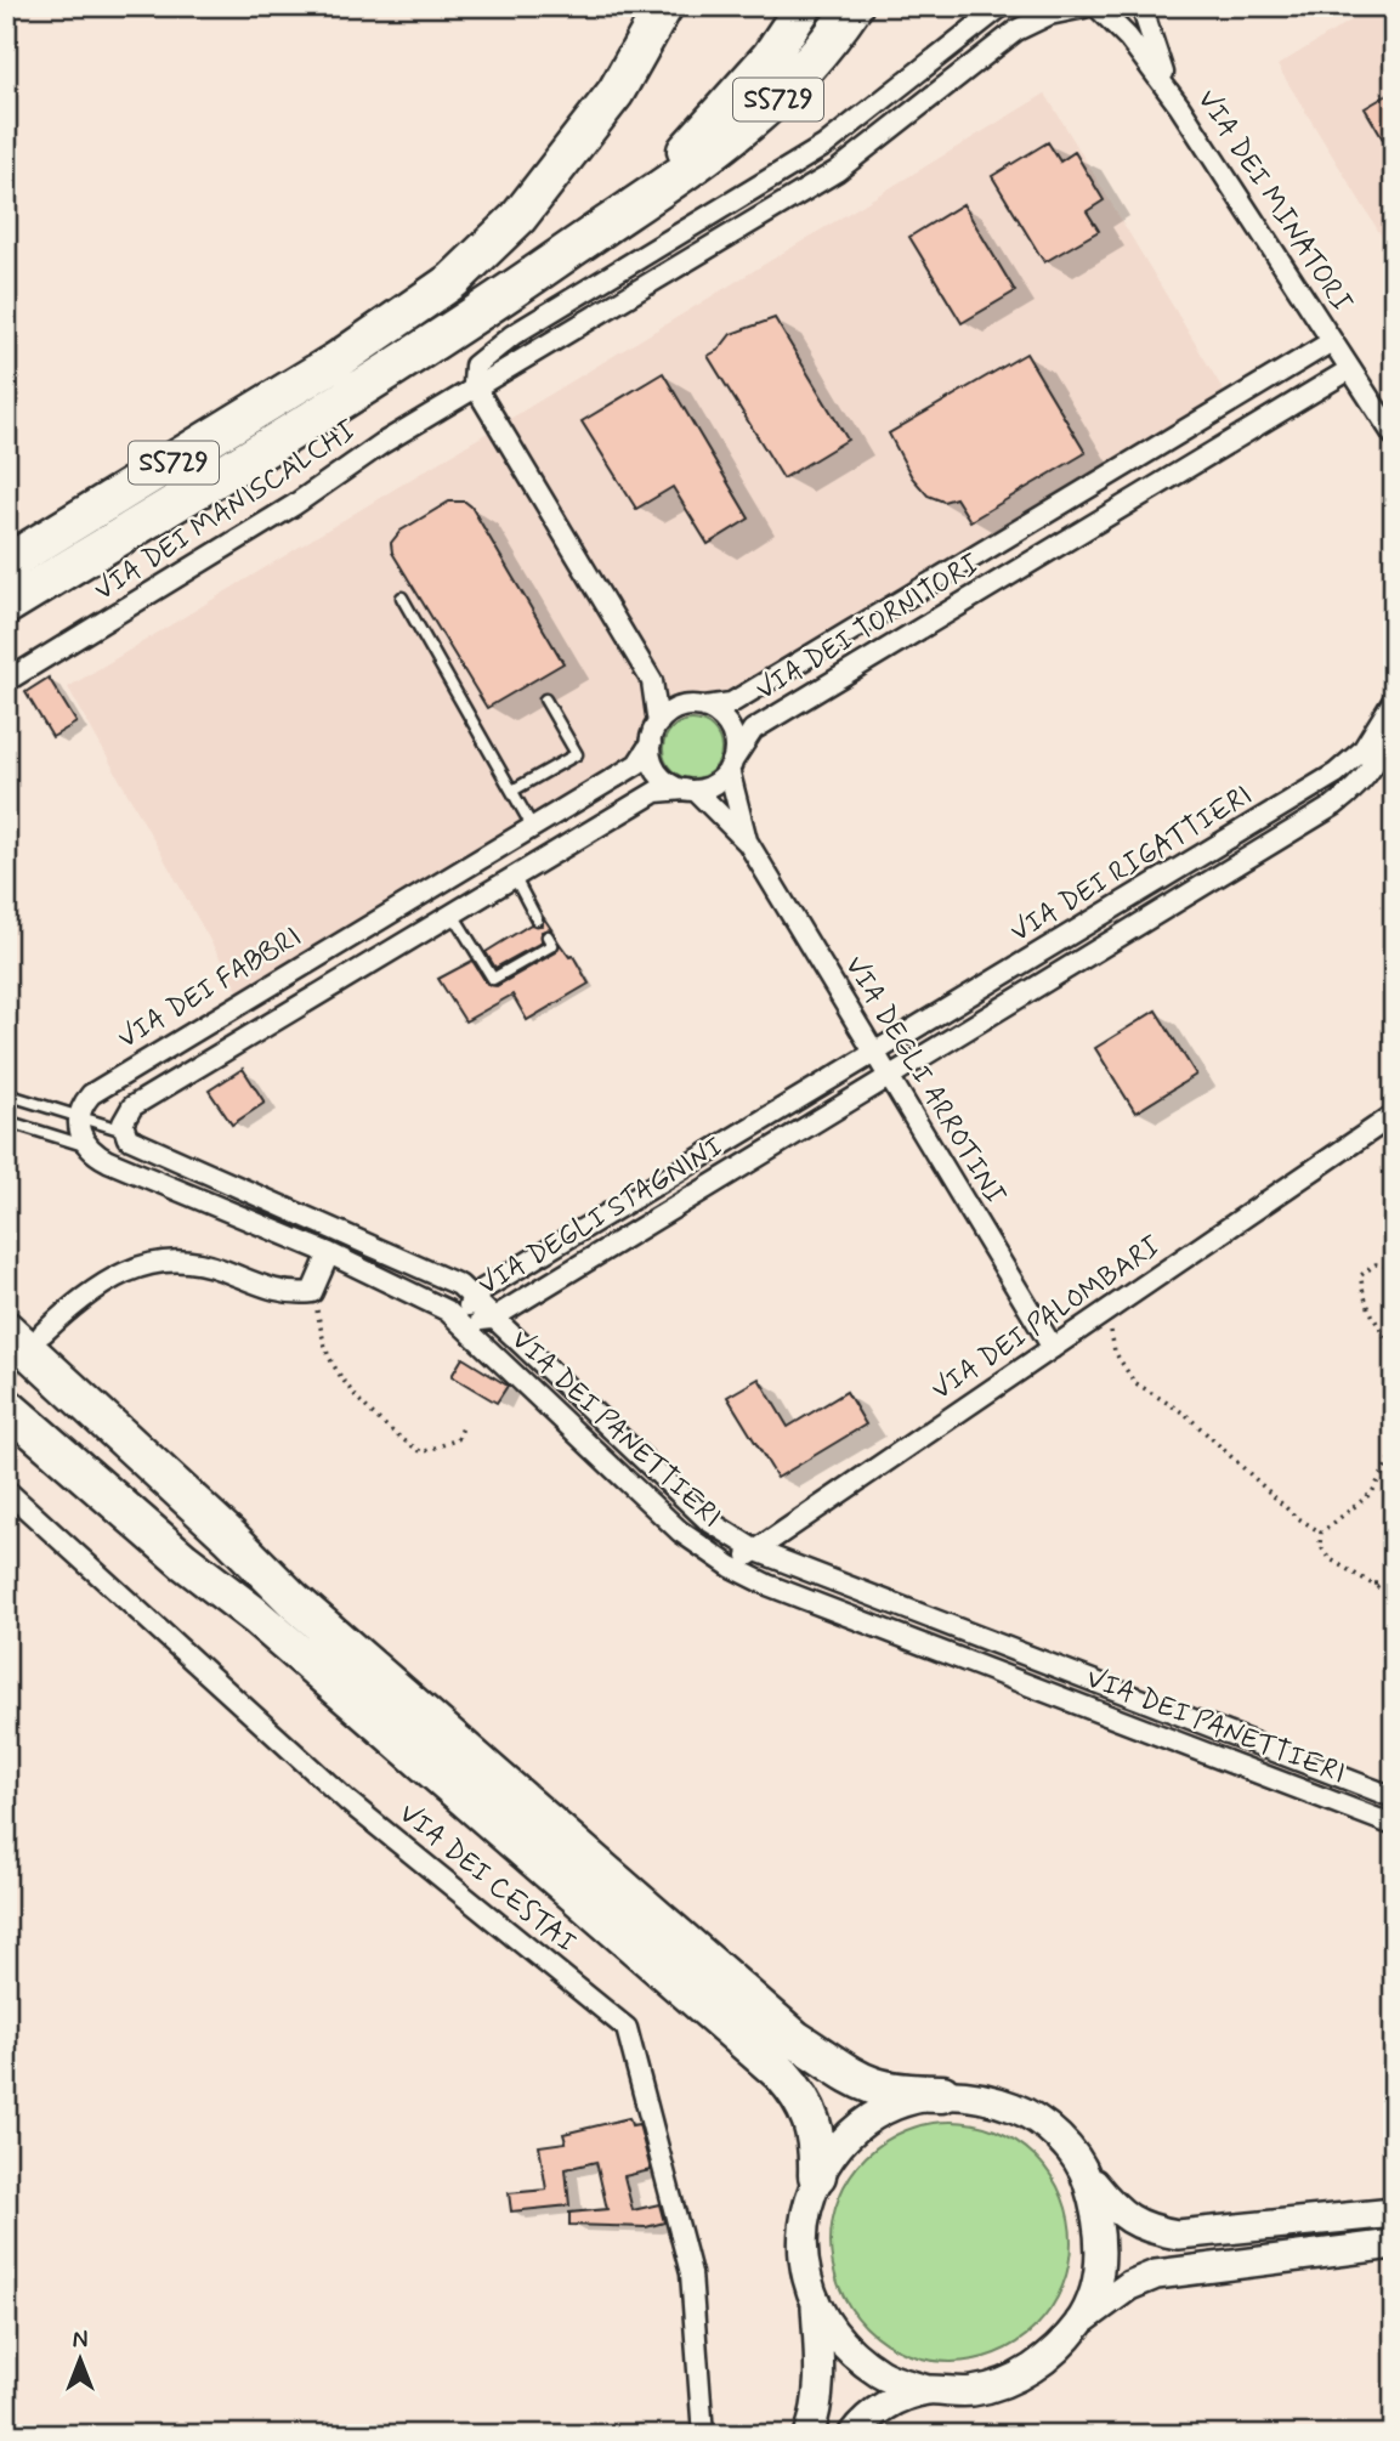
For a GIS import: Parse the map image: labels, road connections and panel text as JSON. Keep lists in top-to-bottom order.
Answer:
{
  "streets": {
    "highway": ["SS729"],
    "street": [
      "VIA DEI MINATORI",
      "VIA DEI MANISCALCHI",
      "VIA DEI TORNITORI",
      "VIA DEI RIGATTIERI",
      "VIA DEI FABBRI",
      "VIA DEGLI ARROTINI",
      "VIA DEGLI STAGNINI",
      "VIA DEI PALOMBARI",
      "VIA DEI PANETTIERI",
      "VIA DEI CESTAI"
    ]
  },
  "crossings": [
    ["VIA DEI MINATORI", "VIA DEI MANISCALCHI"],
    ["VIA DEI MINATORI", "VIA DEI TORNITORI"],
    ["VIA DEI TORNITORI", "VIA DEI FABBRI"],
    ["VIA DEI RIGATTIERI", "VIA DEGLI ARROTINI"],
    ["VIA DEI RIGATTIERI", "VIA DEGLI STAGNINI"],
    ["VIA DEGLI ARROTINI", "VIA DEGLI STAGNINI"],
    ["VIA DEGLI ARROTINI", "VIA DEI PALOMBARI"],
    ["VIA DEGLI STAGNINI", "VIA DEI PANETTIERI"],
    ["VIA DEI PALOMBARI", "VIA DEI PANETTIERI"]
  ],
  "north": "top"
}
